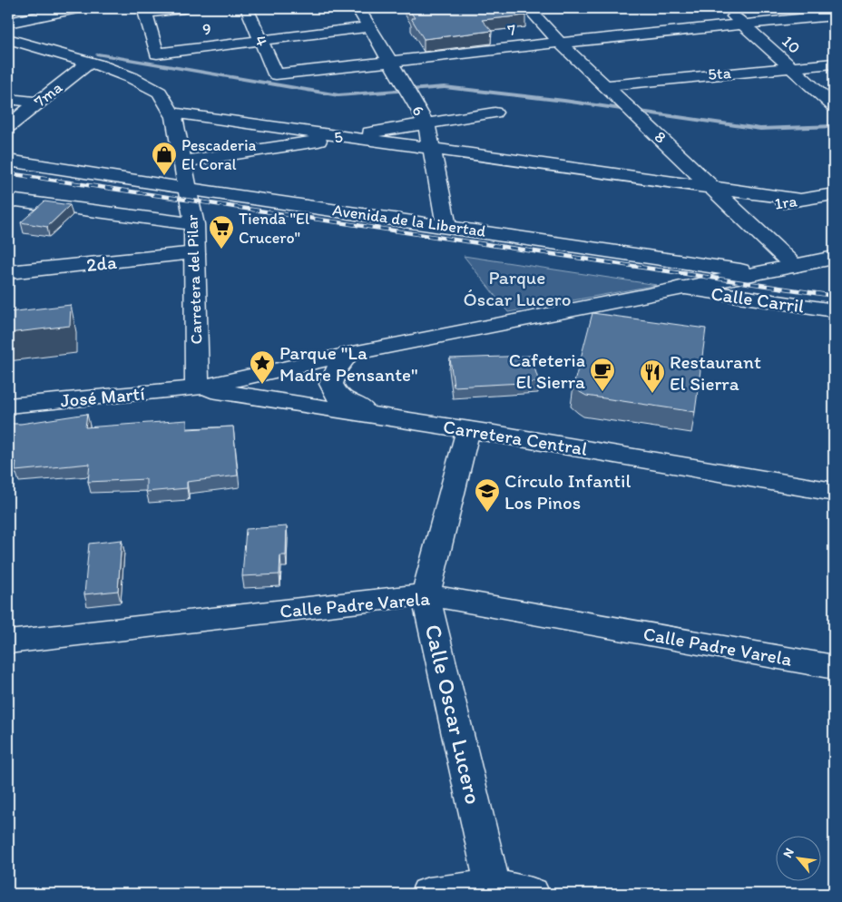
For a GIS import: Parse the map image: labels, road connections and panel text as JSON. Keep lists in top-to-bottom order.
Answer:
{
  "streets": {
    "street": [
      "9",
      "7",
      "4",
      "10",
      "5ta",
      "7ma",
      "6",
      "5",
      "8",
      "1ra",
      "Avenida de la Libertad",
      "2da",
      "Carretera del Pilar",
      "Calle Carril",
      "José Martí",
      "Carretera Central",
      "Calle Padre Varela",
      "Calle Oscar Lucero"
    ]
  },
  "crossings": [
    ["9", "4"],
    ["9", "6"],
    ["7", "4"],
    ["7", "10"],
    ["7", "6"],
    ["7", "8"],
    ["10", "5ta"],
    ["5ta", "8"],
    ["7ma", "Carretera del Pilar"],
    ["6", "5"],
    ["6", "Avenida de la Libertad"],
    ["5", "Carretera del Pilar"],
    ["8", "1ra"],
    ["Avenida de la Libertad", "Carretera del Pilar"],
    ["2da", "Carretera del Pilar"],
    ["Carretera del Pilar", "José Martí"],
    ["Carretera del Pilar", "Carretera Central"],
    ["José Martí", "Carretera Central"],
    ["Carretera Central", "Calle Oscar Lucero"],
    ["Calle Padre Varela", "Calle Oscar Lucero"]
  ],
  "parks": ["Parque Óscar Lucero"],
  "places": {
    "shop": ["Pescaderia El Coral"],
    "supermarket": ["Tienda \"El Crucero\""],
    "place": ["Parque \"La Madre Pensante\""],
    "cafe": ["Cafeteria El Sierra"],
    "restaurant": ["Restaurant El Sierra"],
    "school or university": ["Círculo Infantil Los Pinos"]
  },
  "north": "top left"
}
